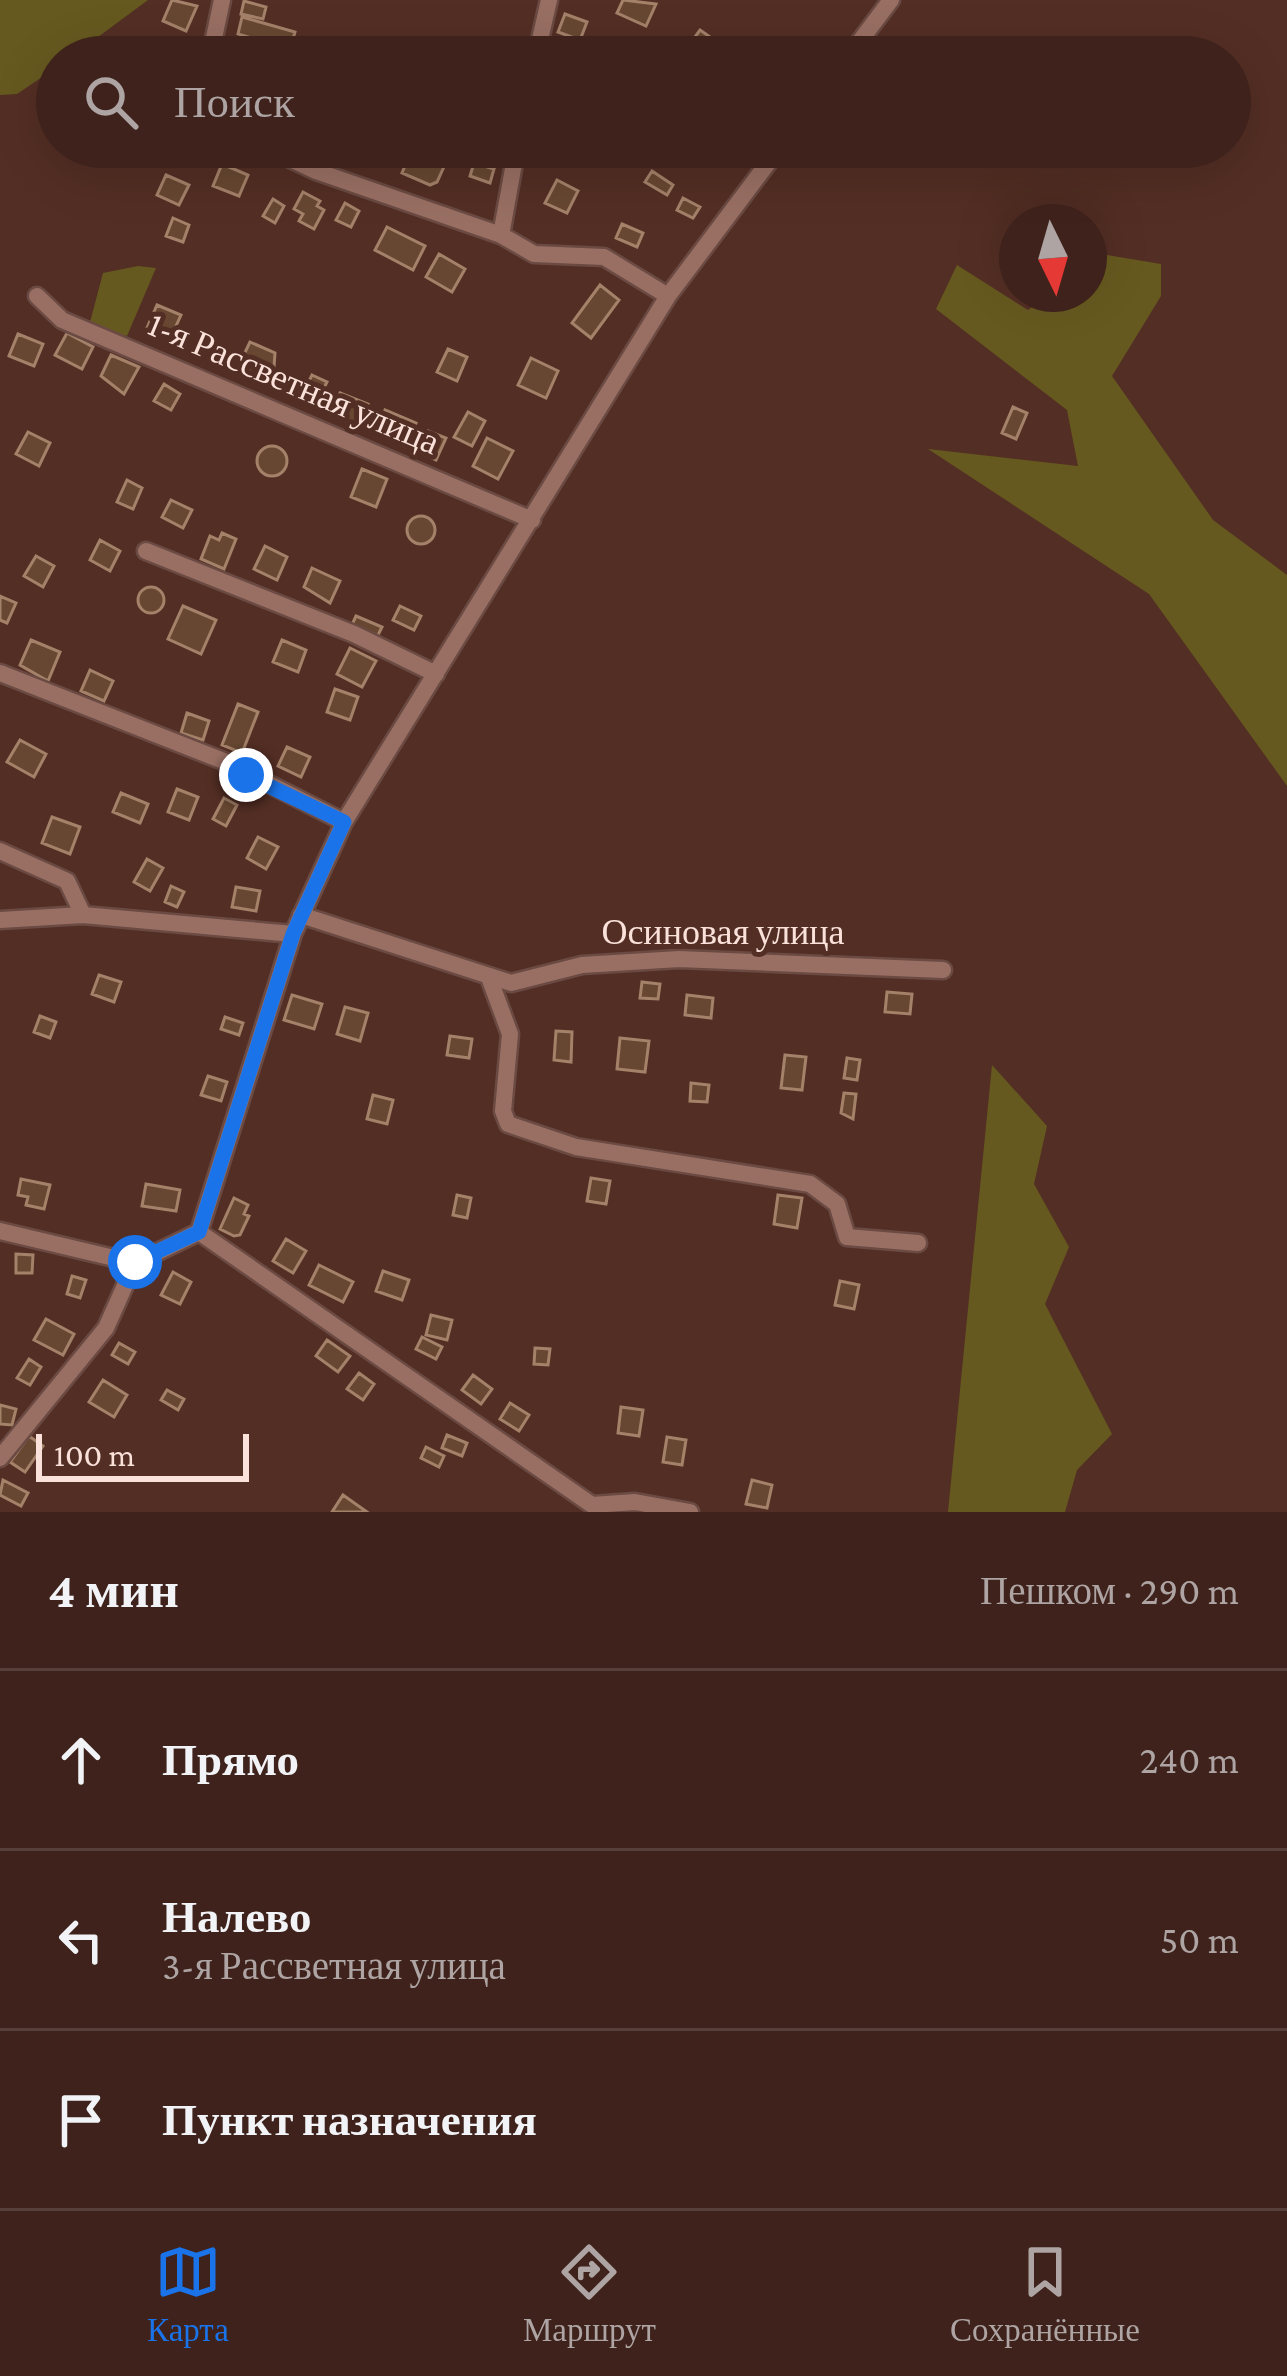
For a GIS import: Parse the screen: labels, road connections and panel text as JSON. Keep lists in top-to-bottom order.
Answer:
{
  "streets": {
    "street": ["1-я Рассветная улица", "Осиновая улица"]
  },
  "scale_bar": "100 m",
  "north": "bottom",
  "page": {
    "search": "Поиск",
    "scale": "100 m",
    "heading": ["4 мин", "Пешком · 290 m"],
    "list": [
      ["Прямо", "240 m"],
      ["Налево", "3-я Рассветная улица", "50 m"],
      "Пункт назначения"
    ],
    "nav": ["Карта", "Маршрут", "Сохранённые"]
  }
}
